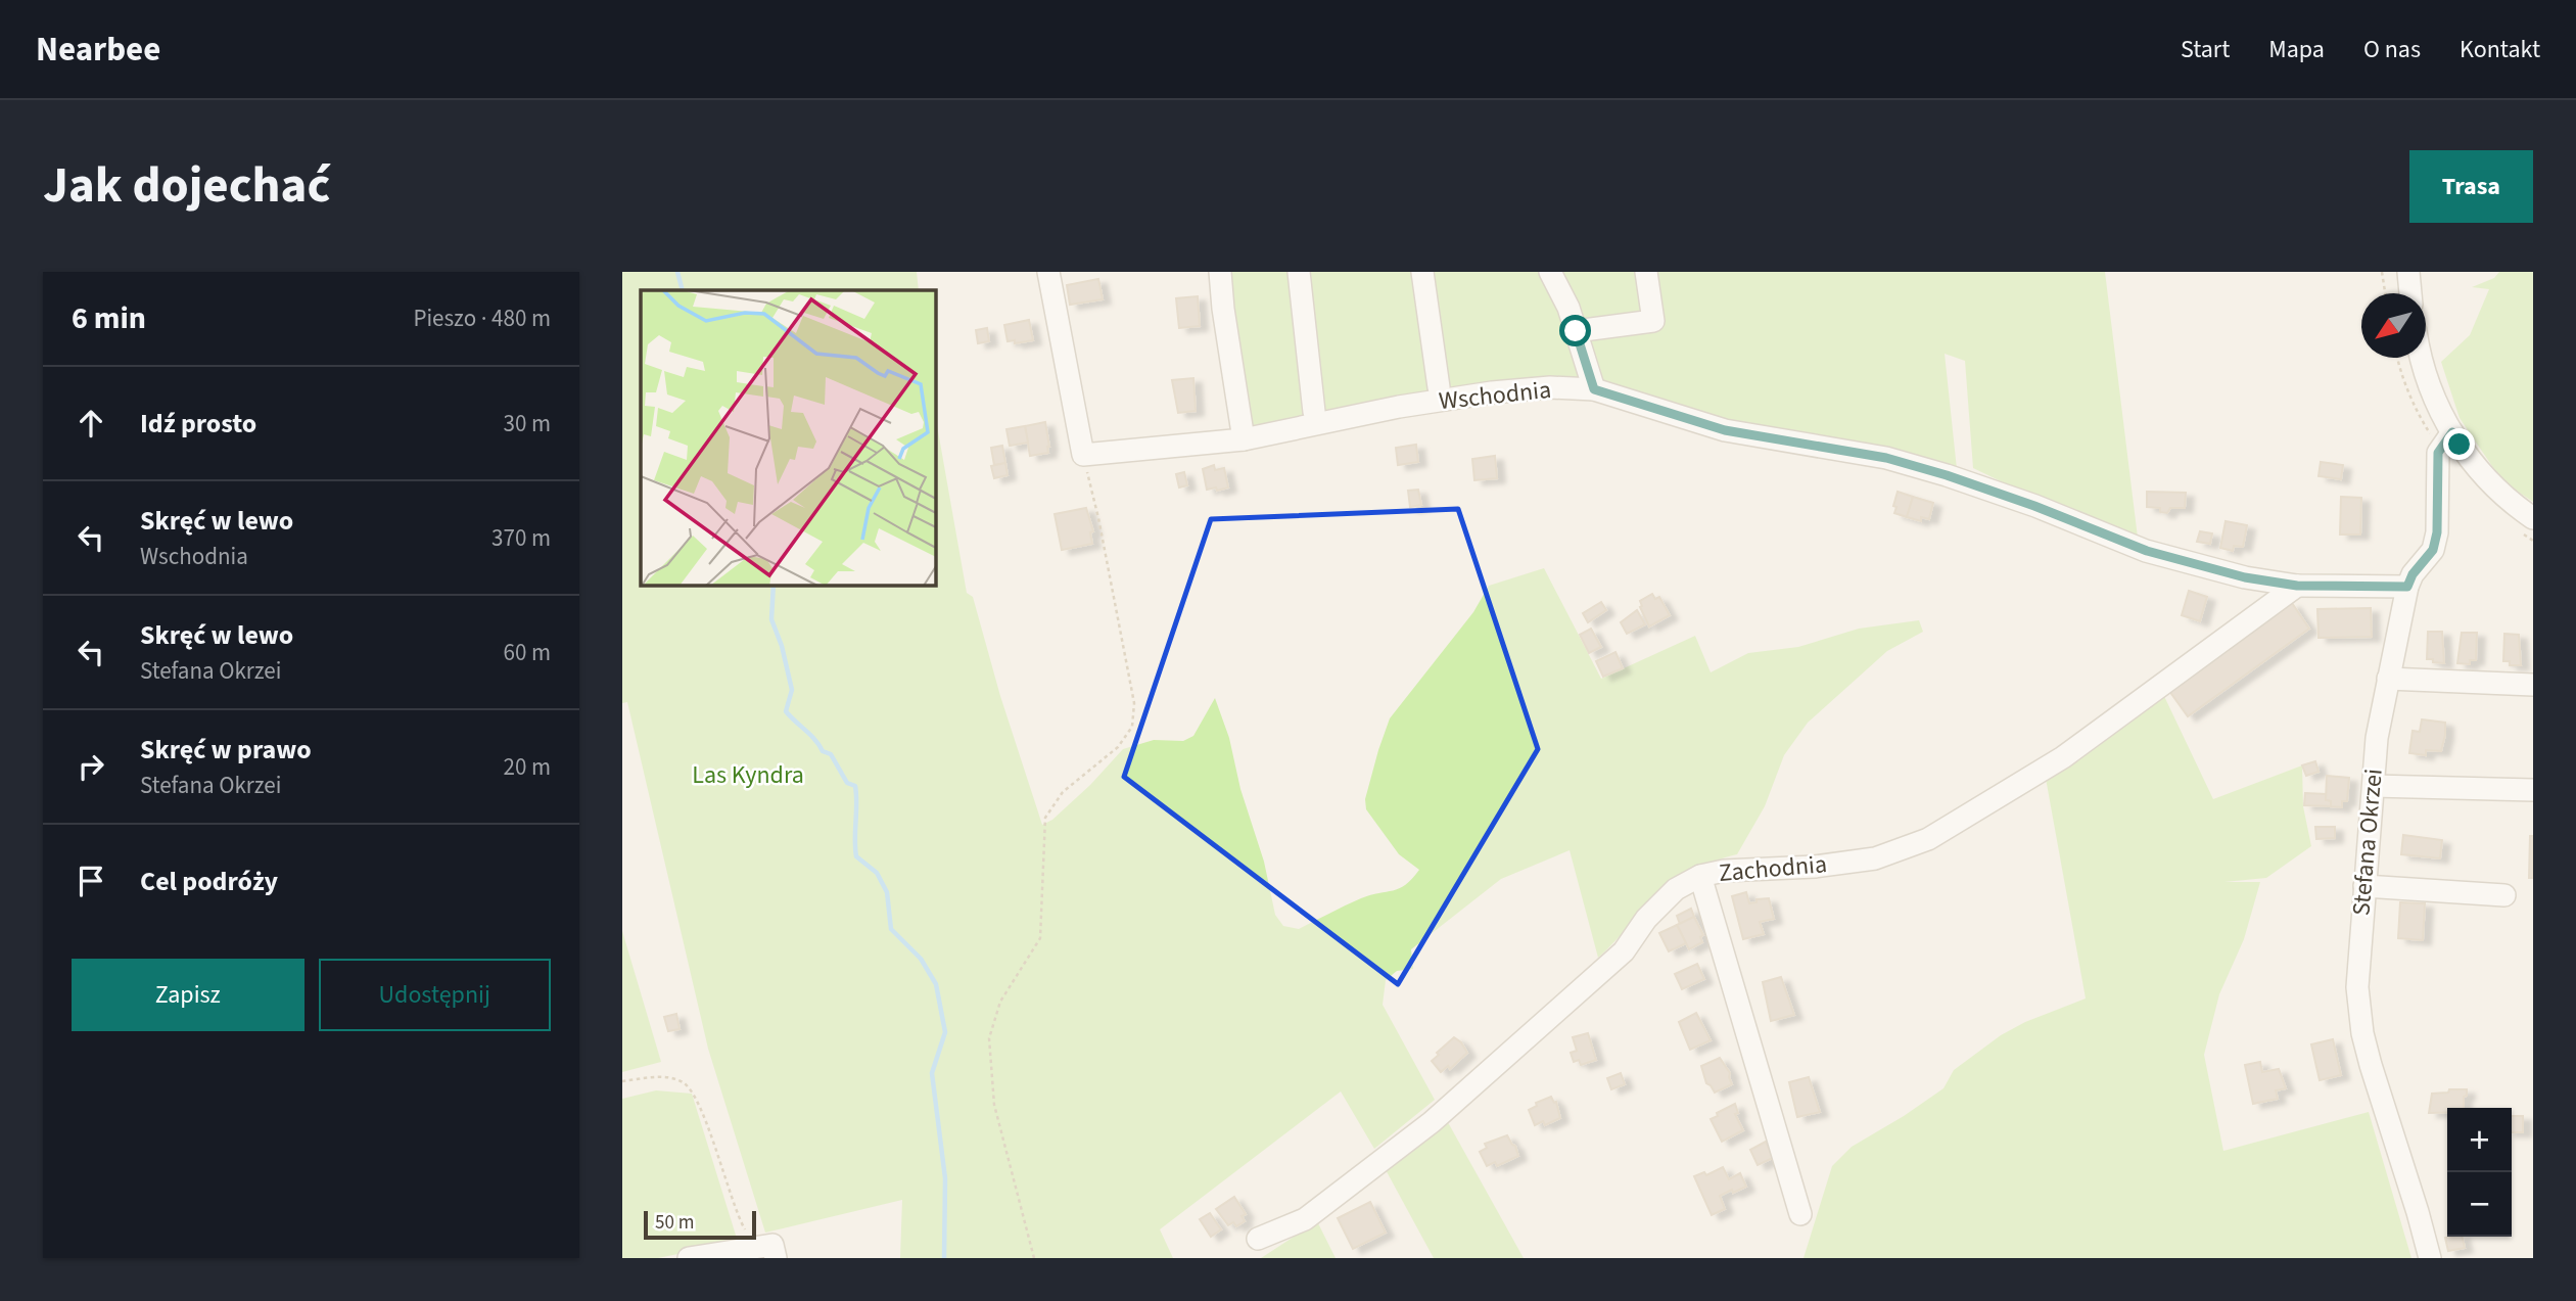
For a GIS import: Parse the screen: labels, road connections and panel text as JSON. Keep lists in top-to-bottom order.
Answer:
{
  "streets": {
    "street": ["Wschodnia", "Stefana Okrzei", "Zachodnia"]
  },
  "crossings": [
    ["Wschodnia", "Stefana Okrzei"],
    ["Wschodnia", "Zachodnia"]
  ],
  "parks": ["Las Kyndra"],
  "scale_bar": "50 m",
  "north": "bottom left",
  "page": {
    "header": "Nearbee",
    "nav": [
      "Start",
      "Mapa",
      "O nas",
      "Kontakt"
    ],
    "title": "Jak dojechać",
    "buttons": [
      "Trasa",
      ["Zapisz", "Udostępnij"]
    ],
    "heading": ["6 min", "Pieszo · 480 m"],
    "list": [
      ["Idź prosto", "30 m"],
      ["Skręć w lewo", "Wschodnia", "370 m"],
      ["Skręć w lewo", "Stefana Okrzei", "60 m"],
      ["Skręć w prawo", "Stefana Okrzei", "20 m"],
      "Cel podróży"
    ],
    "map_buttons": ["+", "−"],
    "scale": "50 m"
  }
}
